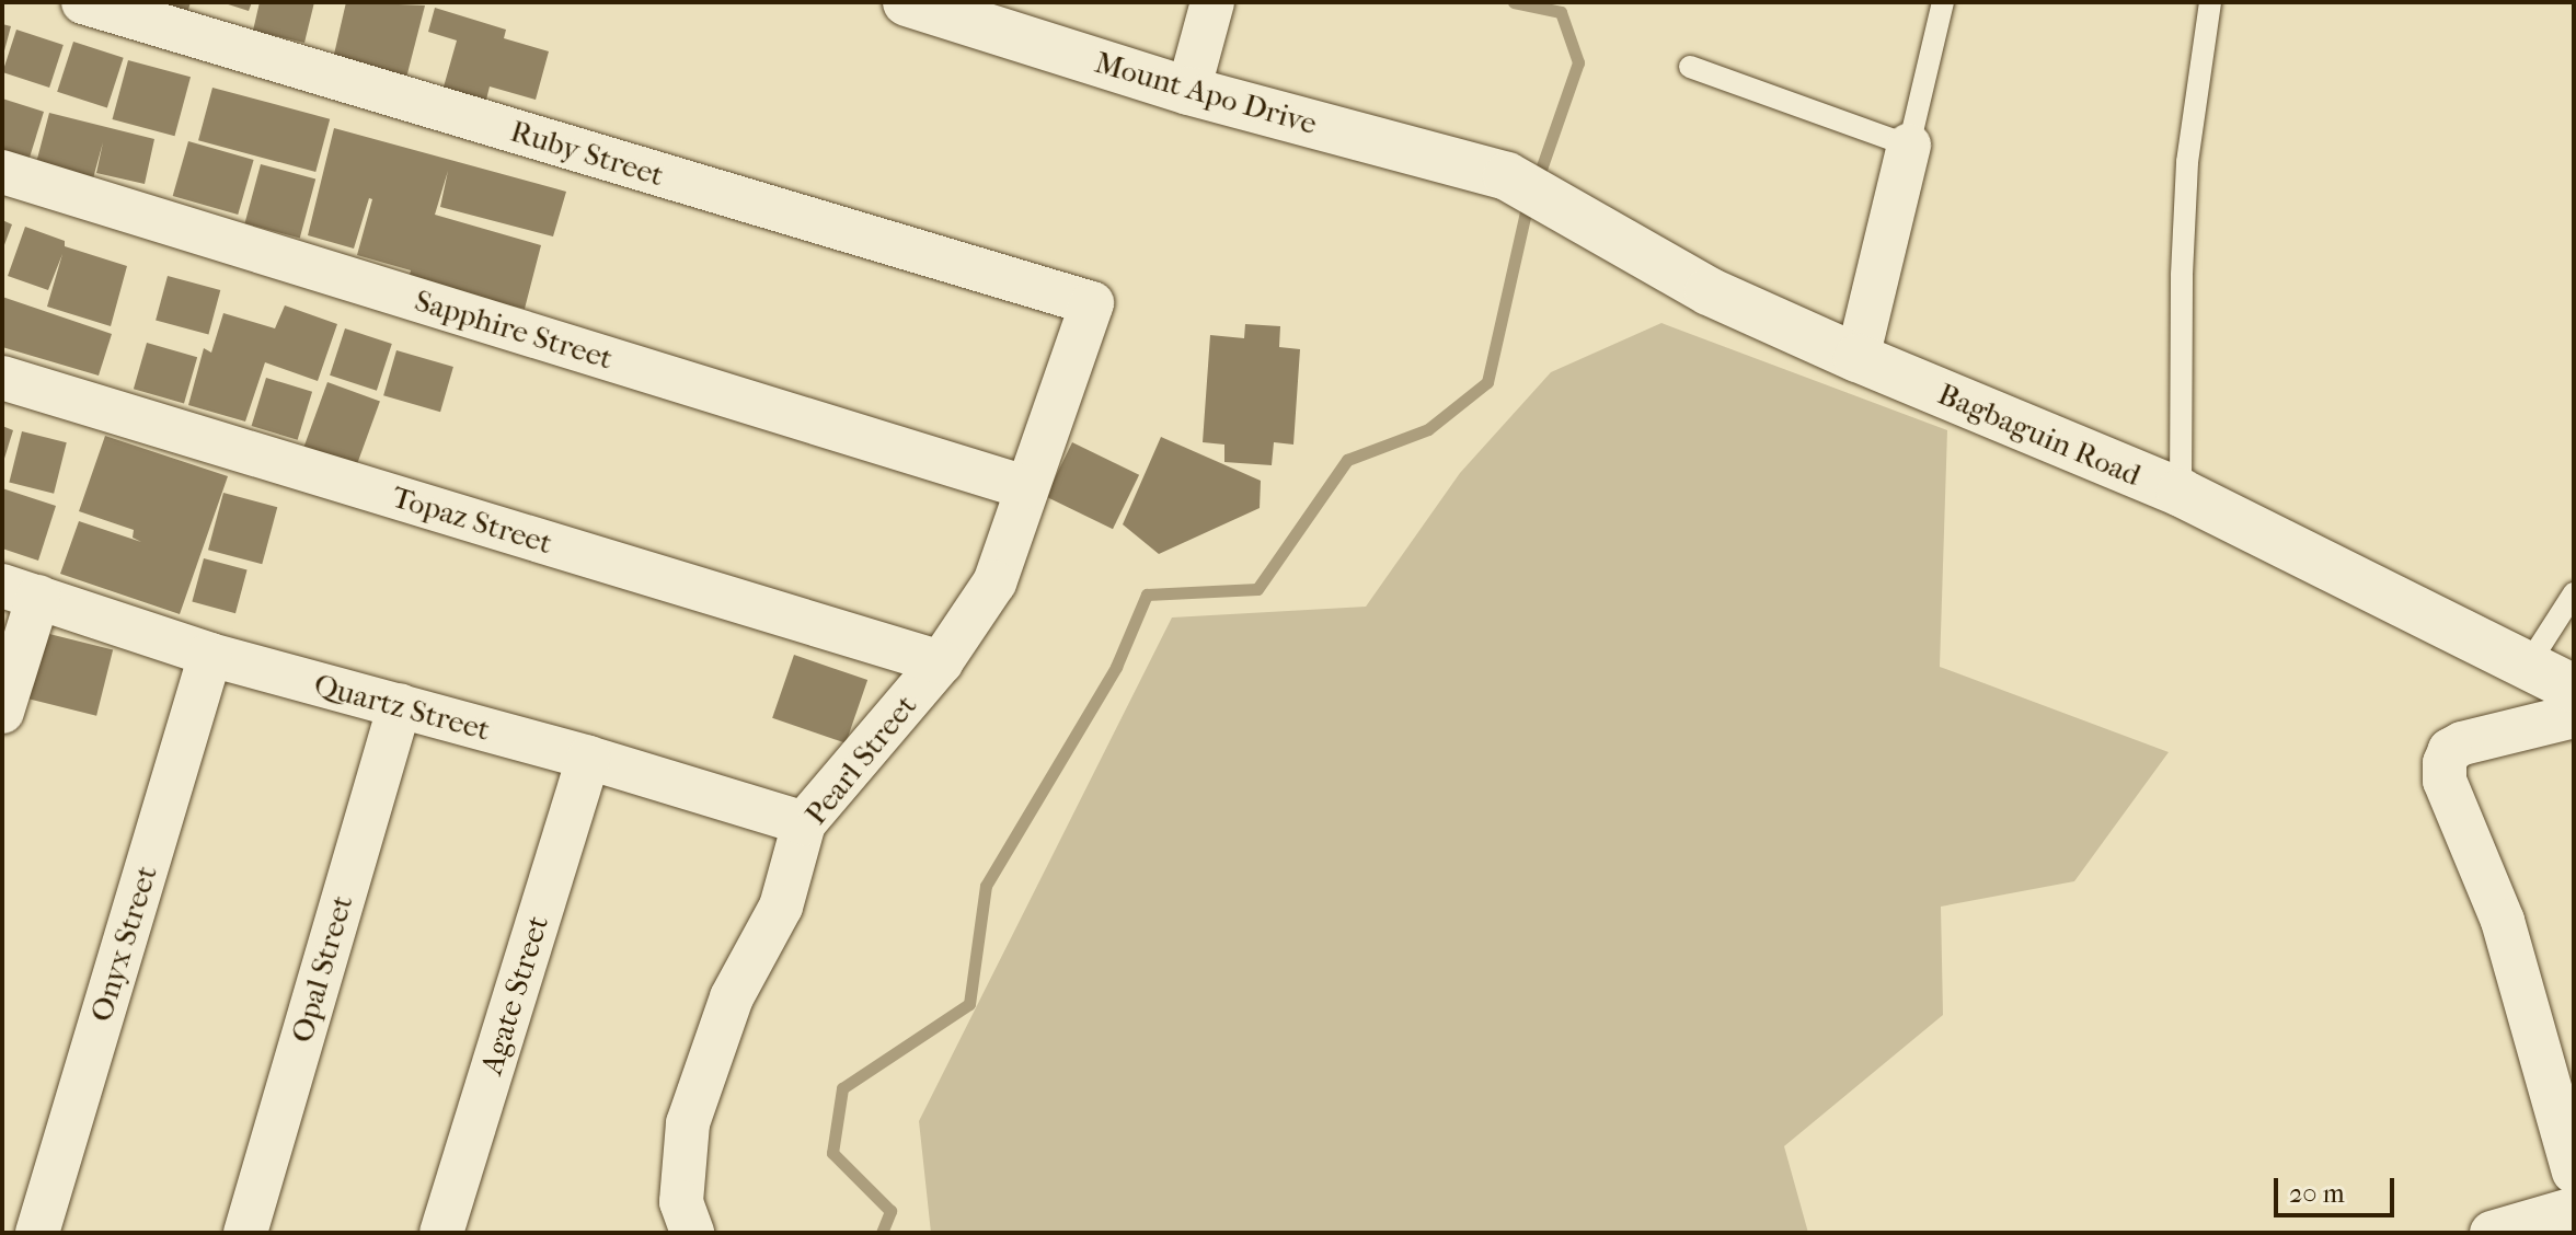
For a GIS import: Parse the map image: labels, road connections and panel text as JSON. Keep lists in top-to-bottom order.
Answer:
{
  "streets": {
    "street": [
      "Mount Apo Drive",
      "Ruby Street",
      "Sapphire Street",
      "Bagbaguin Road",
      "Topaz Street",
      "Quartz Street",
      "Pearl Street",
      "Onyx Street",
      "Opal Street",
      "Agate Street"
    ]
  },
  "crossings": [
    ["Mount Apo Drive", "Bagbaguin Road"],
    ["Ruby Street", "Pearl Street"],
    ["Sapphire Street", "Pearl Street"],
    ["Topaz Street", "Pearl Street"],
    ["Quartz Street", "Pearl Street"],
    ["Quartz Street", "Onyx Street"],
    ["Quartz Street", "Opal Street"],
    ["Quartz Street", "Agate Street"]
  ],
  "scale_bar": "20 m"
}
